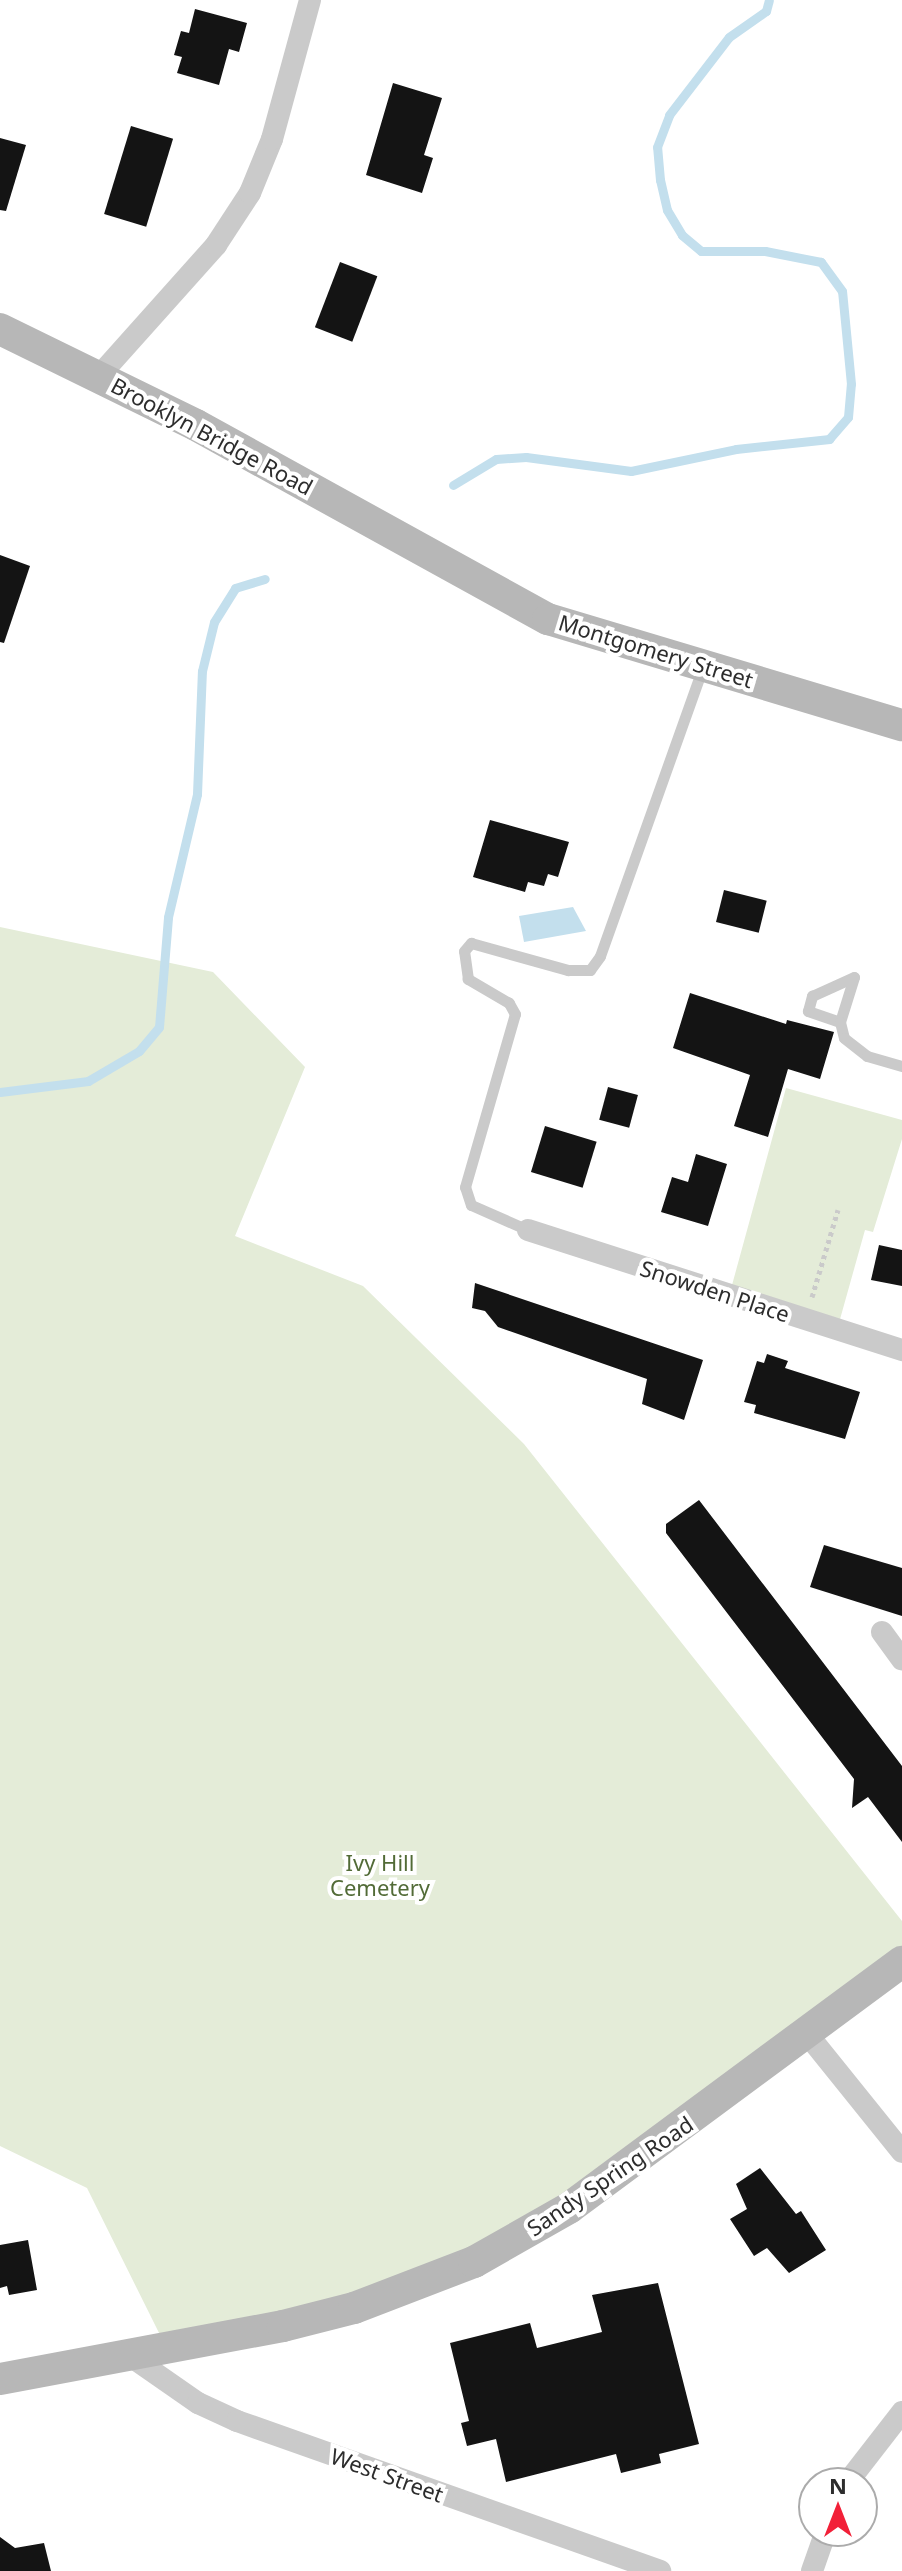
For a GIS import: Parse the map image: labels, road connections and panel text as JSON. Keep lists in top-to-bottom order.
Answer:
{
  "streets": {
    "street": [
      "Brooklyn Bridge Road",
      "Montgomery Street",
      "Snowden Place",
      "Sandy Spring Road",
      "West Street"
    ]
  },
  "crossings": [
    ["Brooklyn Bridge Road", "Montgomery Street"],
    ["Sandy Spring Road", "West Street"]
  ],
  "parks": ["Ivy Hill Cemetery"],
  "north": "top"
}
